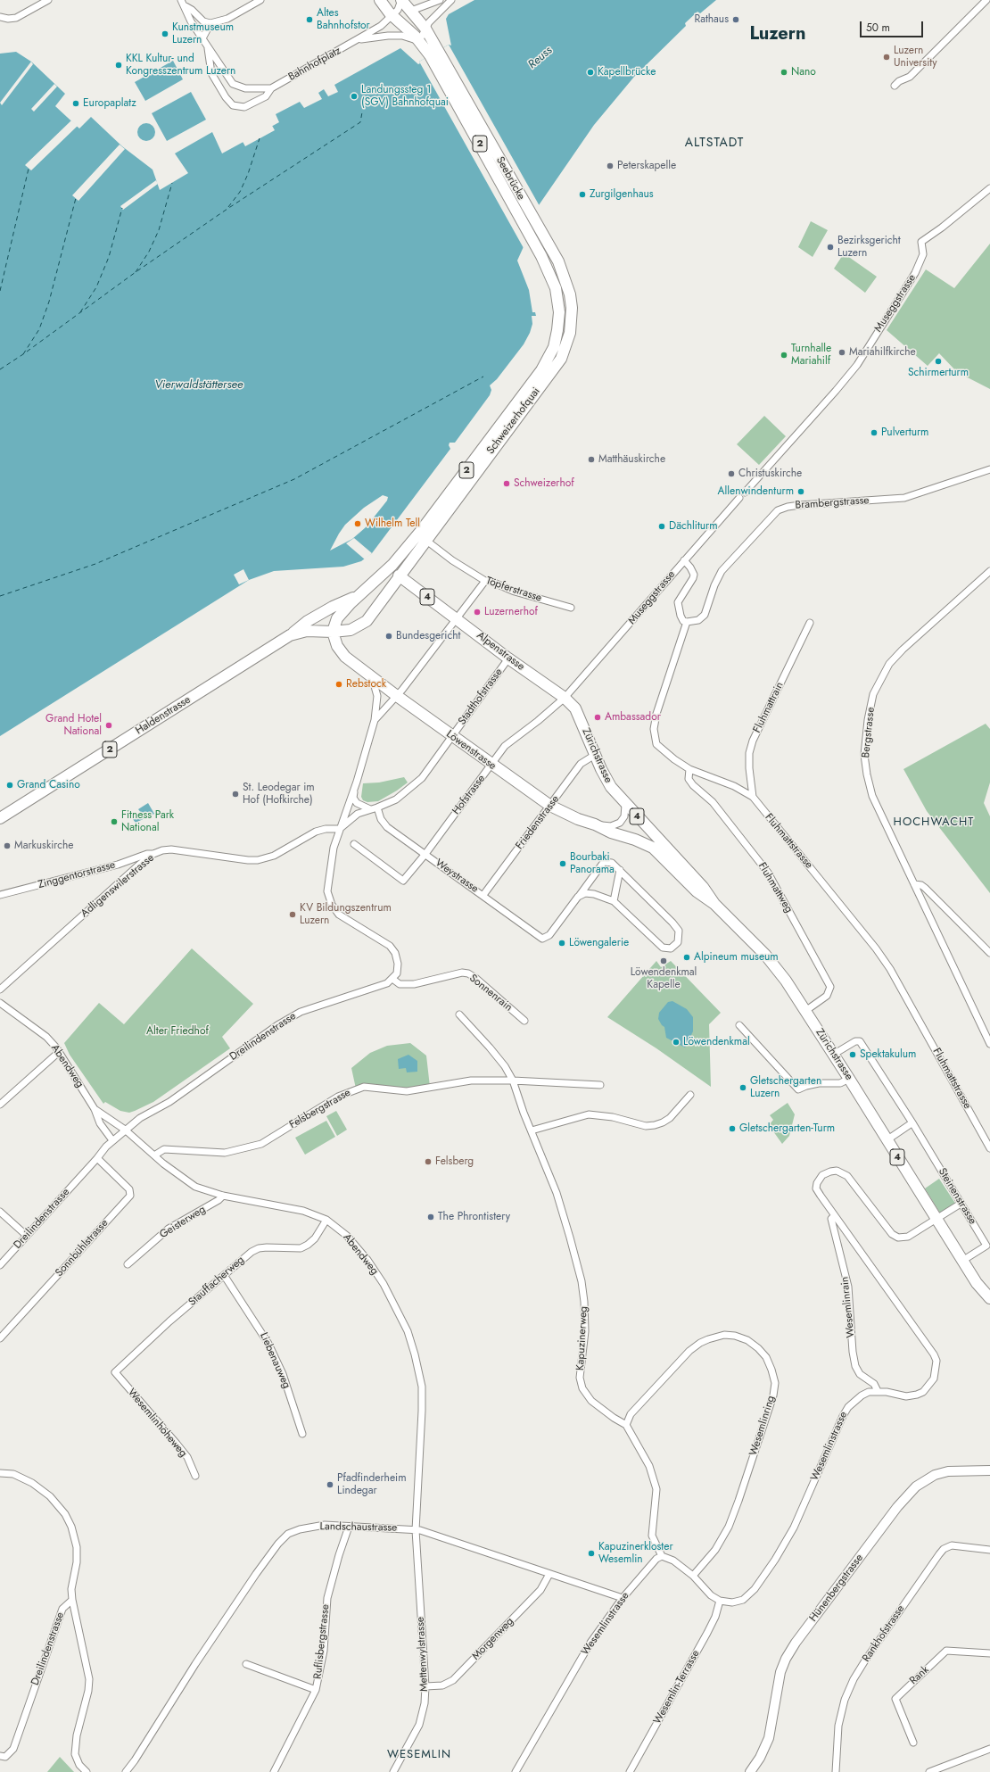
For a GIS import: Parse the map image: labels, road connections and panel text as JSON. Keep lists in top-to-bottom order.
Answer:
{
  "streets": {
    "main road": [
      "Bahnhofplatz",
      "2",
      "Seebrücke",
      "Schweizerhofquai",
      "4",
      "Alpenstrasse",
      "Haldenstrasse",
      "Löwenstrasse",
      "Zürichstrasse"
    ],
    "street": [
      "Museggstrasse",
      "Brambergstrasse",
      "Töpferstrasse",
      "Stadthofstrasse",
      "Fluhmattrain",
      "Bergstrasse",
      "Hofstrasse",
      "Friedenstrasse",
      "Fluhmattstrasse",
      "Zinggentorstrasse",
      "Weystrasse",
      "Adligenswilerstrasse",
      "Fluhmattweg",
      "Sonnenrain",
      "Dreilindenstrasse",
      "Abendweg",
      "Felsbergstrasse",
      "Steinenstrasse",
      "Geisterweg",
      "Sonnbühlstrasse",
      "Stauffacherweg",
      "Wesemlinrain",
      "Kapuzinerweg",
      "Liebenauweg",
      "Wesemlinhöheweg",
      "Wesemlinring",
      "Wesemlinstrasse",
      "Landschaustrasse",
      "Hünenbergstrasse",
      "Rankhofstrasse",
      "Morgenweg",
      "Ruflisbergstrasse",
      "Mettenwylstrasse",
      "Rank",
      "Wesemlin-Terrasse"
    ]
  },
  "crossings": [
    ["Bahnhofplatz", "2"],
    ["Bahnhofplatz", "Seebrücke"],
    ["2", "Seebrücke"],
    ["2", "Haldenstrasse"],
    ["Seebrücke", "Schweizerhofquai"],
    ["Museggstrasse", "Zürichstrasse"],
    ["Museggstrasse", "Hofstrasse"],
    ["Schweizerhofquai", "Töpferstrasse"],
    ["Schweizerhofquai", "Alpenstrasse"],
    ["Schweizerhofquai", "Haldenstrasse"],
    ["Schweizerhofquai", "Löwenstrasse"],
    ["Brambergstrasse", "Fluhmattstrasse"],
    ["Alpenstrasse", "Stadthofstrasse"],
    ["Alpenstrasse", "Zürichstrasse"],
    ["Stadthofstrasse", "Löwenstrasse"],
    ["Stadthofstrasse", "Weystrasse"],
    ["Stadthofstrasse", "Adligenswilerstrasse"],
    ["Fluhmattrain", "Fluhmattstrasse"],
    ["Haldenstrasse", "Löwenstrasse"],
    ["Löwenstrasse", "Zürichstrasse"],
    ["Löwenstrasse", "Hofstrasse"],
    ["Löwenstrasse", "Friedenstrasse"],
    ["Zürichstrasse", "Hofstrasse"],
    ["Zürichstrasse", "Friedenstrasse"],
    ["Zürichstrasse", "Fluhmattweg"],
    ["Zürichstrasse", "Steinenstrasse"],
    ["Zürichstrasse", "Wesemlinstrasse"],
    ["Hofstrasse", "Weystrasse"],
    ["Friedenstrasse", "Weystrasse"],
    ["Fluhmattstrasse", "Fluhmattweg"],
    ["Zinggentorstrasse", "Adligenswilerstrasse"],
    ["Sonnenrain", "Dreilindenstrasse"],
    ["Dreilindenstrasse", "Abendweg"],
    ["Dreilindenstrasse", "Sonnbühlstrasse"],
    ["Abendweg", "Felsbergstrasse"],
    ["Abendweg", "Geisterweg"],
    ["Abendweg", "Stauffacherweg"],
    ["Abendweg", "Landschaustrasse"],
    ["Abendweg", "Mettenwylstrasse"],
    ["Felsbergstrasse", "Kapuzinerweg"],
    ["Stauffacherweg", "Liebenauweg"],
    ["Stauffacherweg", "Wesemlinhöheweg"],
    ["Wesemlinrain", "Wesemlinstrasse"],
    ["Kapuzinerweg", "Wesemlinring"],
    ["Kapuzinerweg", "Wesemlinstrasse"],
    ["Wesemlinstrasse", "Landschaustrasse"],
    ["Wesemlinstrasse", "Wesemlin-Terrasse"],
    ["Landschaustrasse", "Morgenweg"],
    ["Landschaustrasse", "Ruflisbergstrasse"],
    ["Landschaustrasse", "Mettenwylstrasse"],
    ["Morgenweg", "Mettenwylstrasse"]
  ],
  "districts": [
    "Luzern",
    "ALTSTADT",
    "HOCHWACHT",
    "WESEMLIN"
  ],
  "water": ["Reuss", "Vierwaldstättersee"],
  "parks": ["Alter Friedhof"],
  "places": [
    "Altes Bahnhofstor",
    "Rathaus",
    "Kunstmuseum Luzern",
    "Luzern University",
    "KKL Kultur- und Kongresszentrum Luzern",
    "Kapellbrücke",
    "Nano",
    "Landungssteg 1 (SGV) Bahnhofquai",
    "Europaplatz",
    "Peterskapelle",
    "Zurgilgenhaus",
    "Bezirksgericht Luzern",
    "Mariahilfkirche",
    "Turnhalle Mariahilf",
    "Schirmerturm",
    "Pulverturm",
    "Matthäuskirche",
    "Christuskirche",
    "Schweizerhof",
    "Allenwindenturm",
    "Wilhelm Tell",
    "Dächliturm",
    "Luzernerhof",
    "Bundesgericht",
    "Rebstock",
    "Ambassador",
    "Grand Hotel National",
    "Grand Casino",
    "St. Leodegar im Hof (Hofkirche)",
    "Fitness Park National",
    "Markuskirche",
    "Bourbaki Panorama",
    "KV Bildungszentrum Luzern",
    "Löwengalerie",
    "Alpineum museum",
    "Löwendenkmal Kapelle",
    "Löwendenkmal",
    "Spektakulum",
    "Gletschergarten Luzern",
    "Gletschergarten-Turm",
    "Felsberg",
    "The Phrontistery",
    "Pfadfinderheim Lindegar",
    "Kapuzinerkloster Wesemlin"
  ],
  "scale_bar": "50 m"
}
